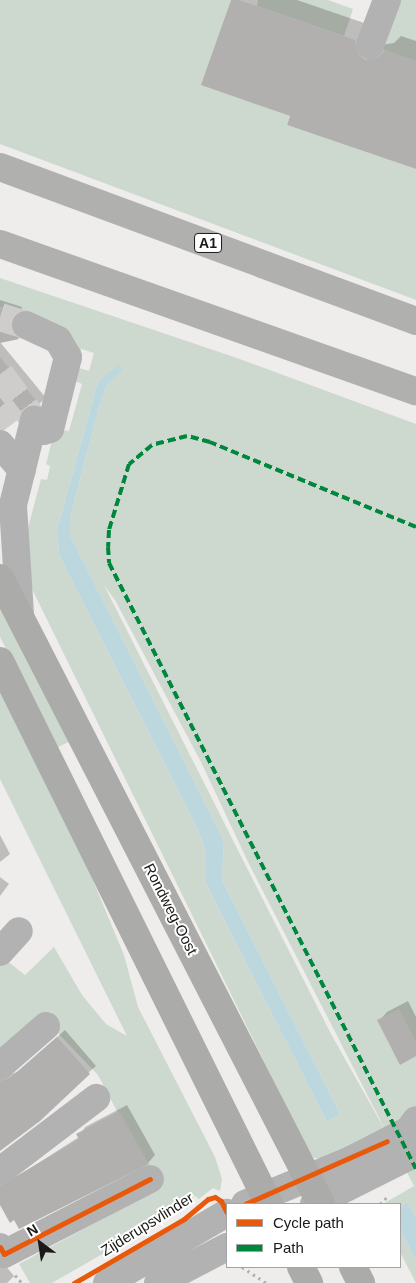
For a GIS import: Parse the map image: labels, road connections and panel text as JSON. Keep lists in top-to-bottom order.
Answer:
{
  "streets": {
    "highway": ["A1"],
    "main road": ["Rondweg-Oost"],
    "street": ["Zijderupsvlinder"]
  },
  "legend": ["Cycle path", "Path"],
  "north": "top left"
}
